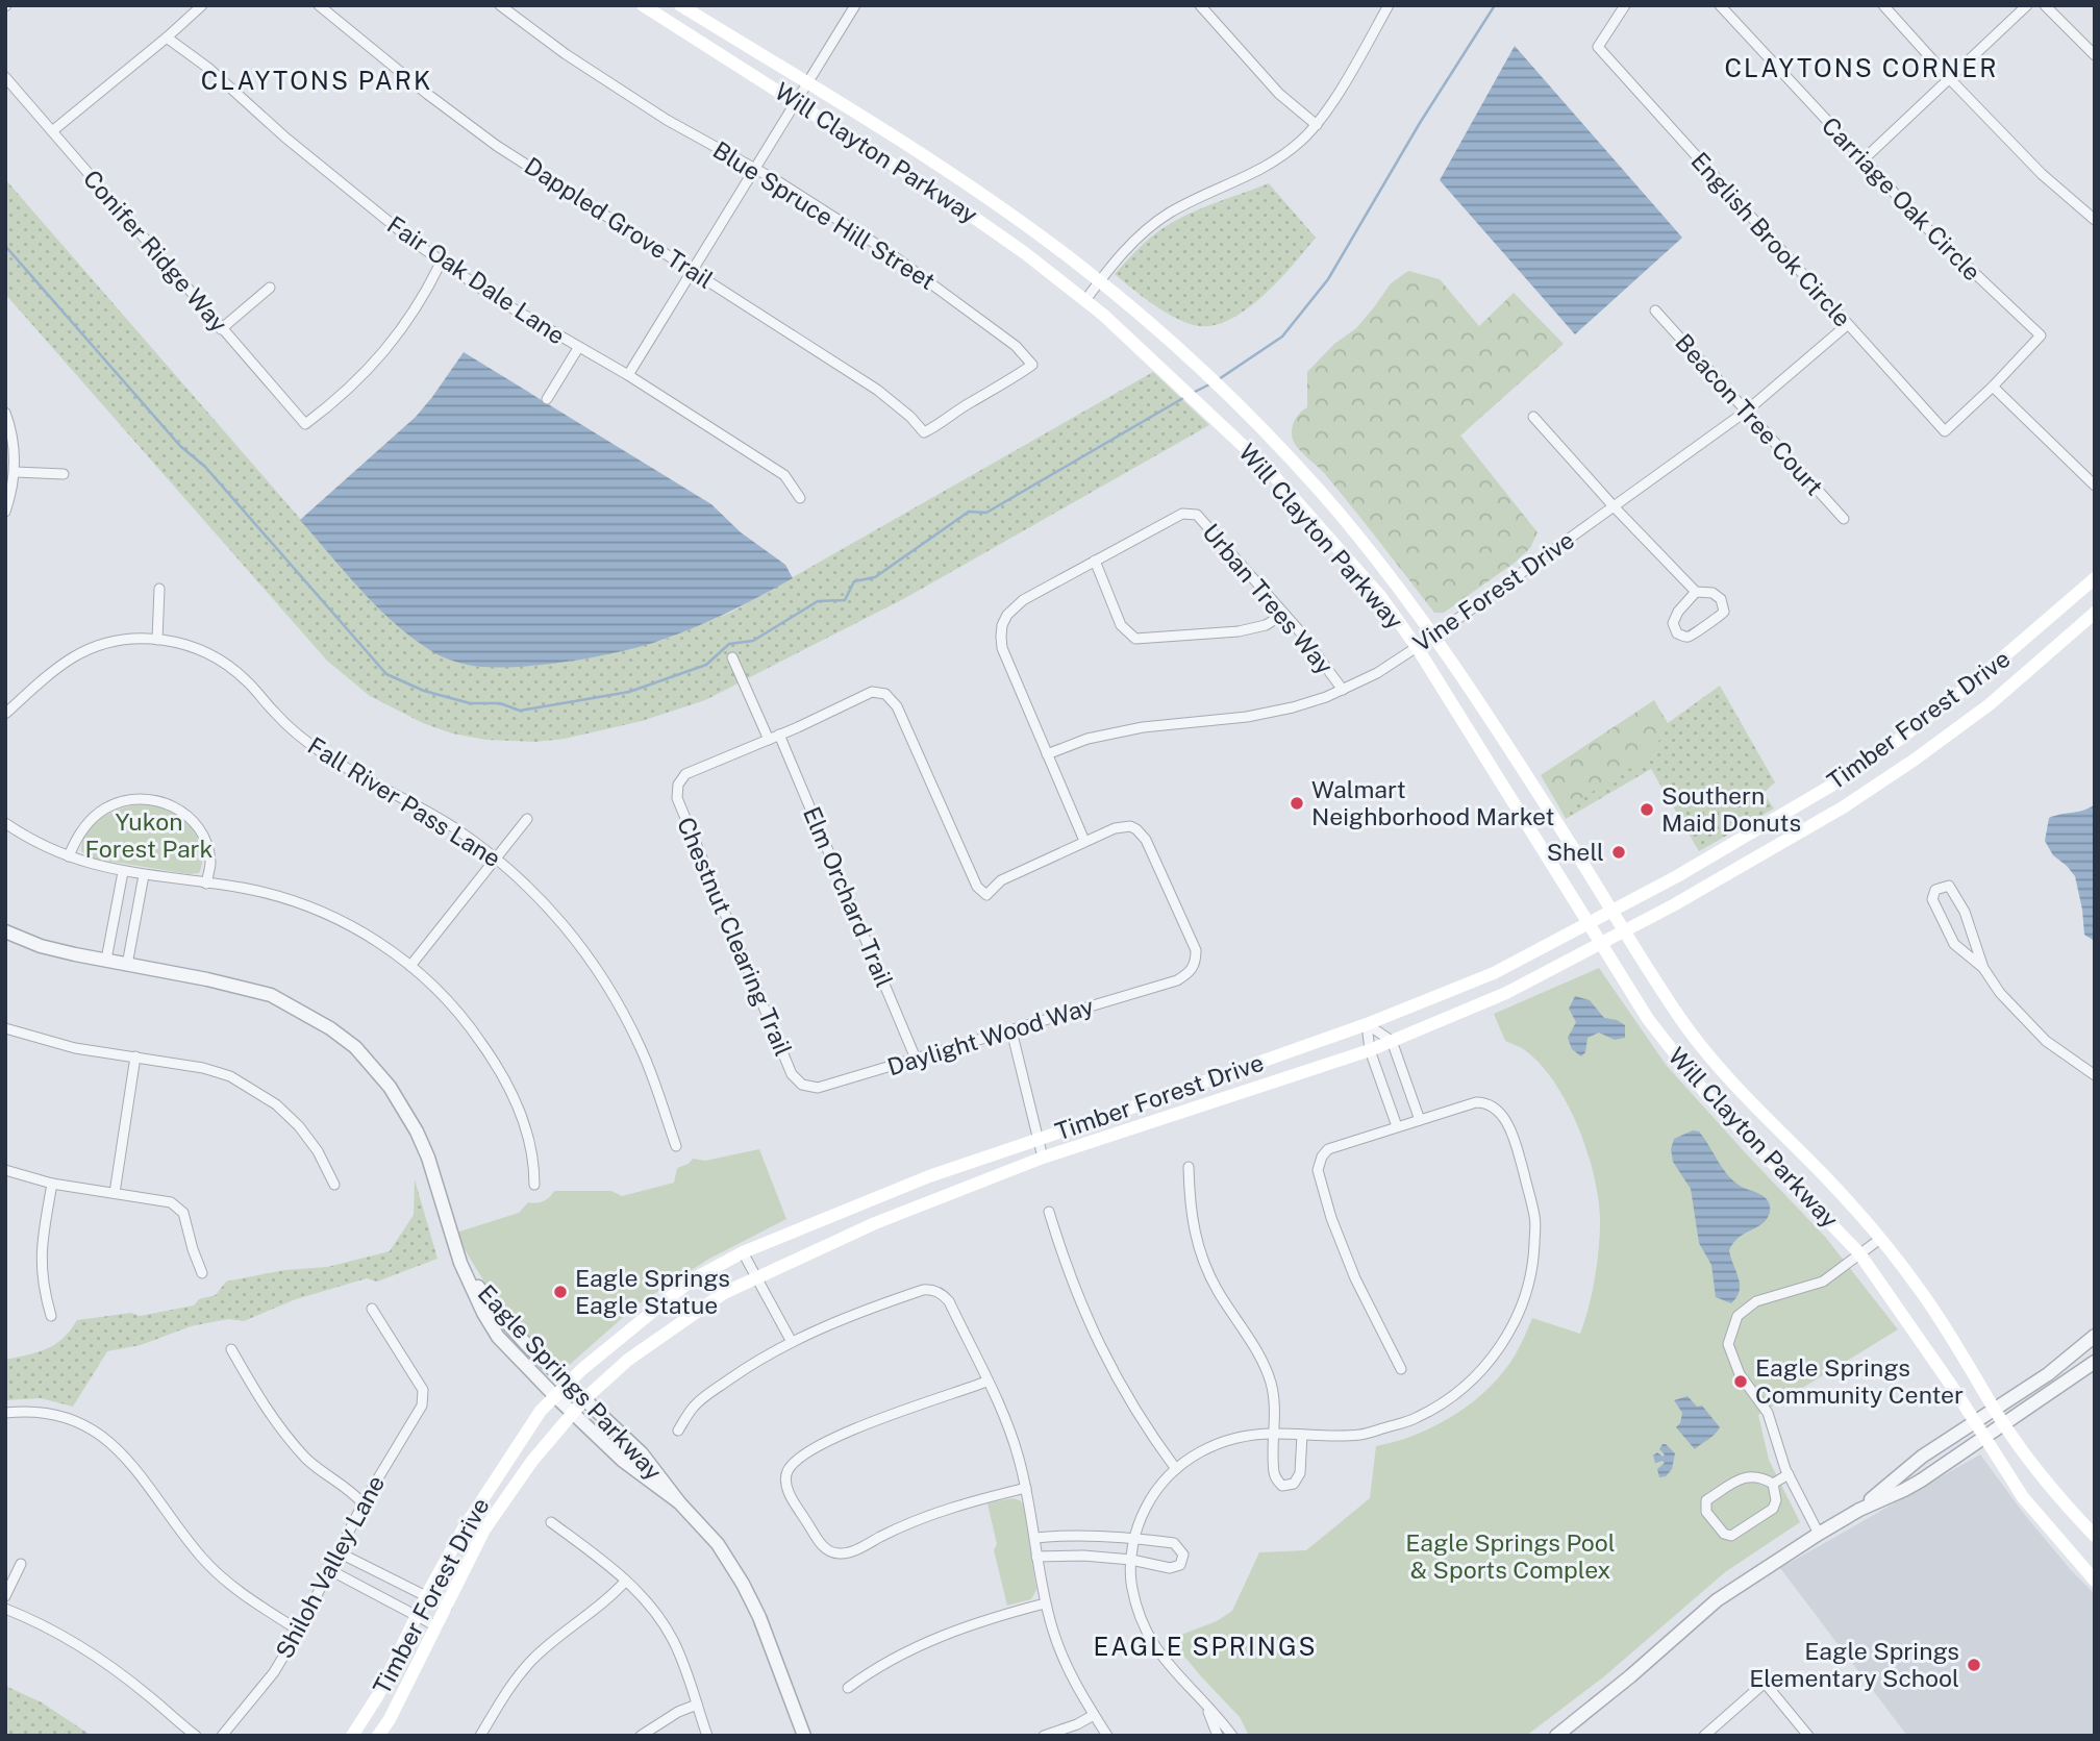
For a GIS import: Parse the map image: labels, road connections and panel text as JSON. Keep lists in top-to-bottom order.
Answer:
{
  "streets": {
    "main road": ["Will Clayton Parkway", "Timber Forest Drive"],
    "street": [
      "Carriage Oak Circle",
      "Blue Spruce Hill Street",
      "Dappled Grove Trail",
      "English Brook Circle",
      "Conifer Ridge Way",
      "Fair Oak Dale Lane",
      "Beacon Tree Court",
      "Vine Forest Drive",
      "Urban Trees Way",
      "Fall River Pass Lane",
      "Elm Orchard Trail",
      "Chestnut Clearing Trail",
      "Daylight Wood Way",
      "Eagle Springs Parkway",
      "Shiloh Valley Lane"
    ]
  },
  "crossings": [
    ["Will Clayton Parkway", "Vine Forest Drive"],
    ["Will Clayton Parkway", "Timber Forest Drive"],
    ["Carriage Oak Circle", "English Brook Circle"],
    ["Blue Spruce Hill Street", "Dappled Grove Trail"],
    ["English Brook Circle", "Vine Forest Drive"],
    ["Conifer Ridge Way", "Fair Oak Dale Lane"],
    ["Beacon Tree Court", "Vine Forest Drive"],
    ["Vine Forest Drive", "Urban Trees Way"],
    ["Timber Forest Drive", "Eagle Springs Parkway"],
    ["Elm Orchard Trail", "Daylight Wood Way"],
    ["Chestnut Clearing Trail", "Daylight Wood Way"]
  ],
  "districts": ["CLAYTONS CORNER", "CLAYTONS PARK", "EAGLE SPRINGS"],
  "parks": ["Yukon Forest Park", "Eagle Springs Pool & Sports Complex"],
  "places": [
    "Walmart Neighborhood Market",
    "Southern Maid Donuts",
    "Shell",
    "Eagle Springs Eagle Statue",
    "Eagle Springs Community Center",
    "Eagle Springs Elementary School"
  ]
}
